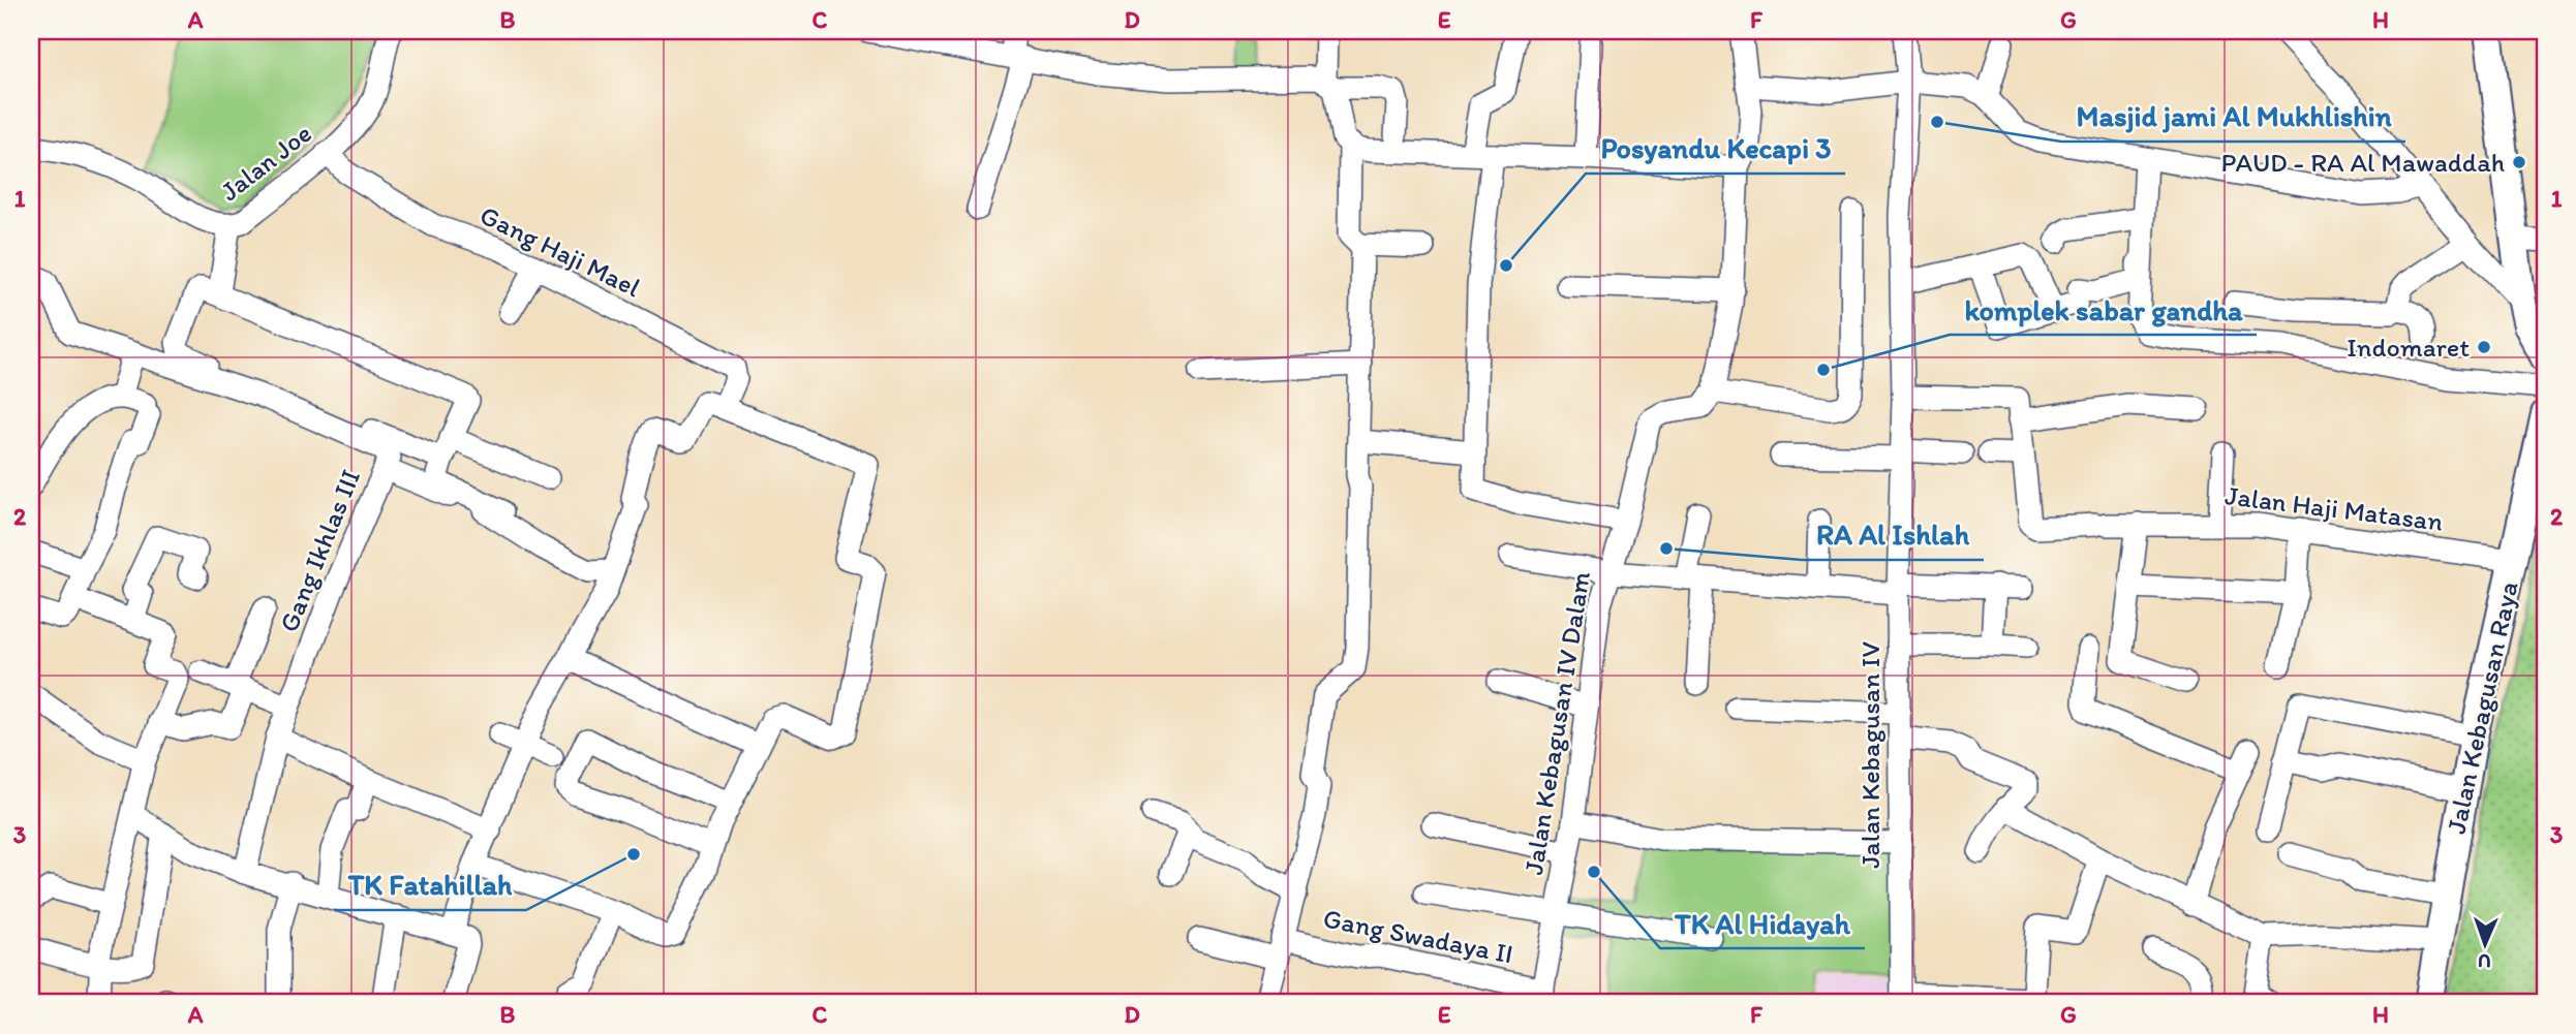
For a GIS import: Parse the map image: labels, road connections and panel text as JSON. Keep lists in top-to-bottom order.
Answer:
{
  "streets": {
    "main road": ["Jalan Kebagusan Raya"],
    "street": [
      "Jalan Joe",
      "Gang Haji Mael",
      "Jalan Haji Matasan",
      "Gang Ikhlas III",
      "Jalan Kebagusan IV Dalam",
      "Jalan Kebagusan IV",
      "Gang Swadaya II"
    ]
  },
  "crossings": [
    ["Jalan Joe", "Gang Haji Mael"],
    ["Jalan Haji Matasan", "Jalan Kebagusan Raya"],
    ["Jalan Kebagusan IV Dalam", "Gang Swadaya II"]
  ],
  "places": [
    "Masjid jami Al Mukhlishin",
    "PAUD - RA Al Mawaddah",
    "Posyandu Kecapi 3",
    "Indomaret",
    "komplek sabar gandha",
    "RA Al Ishlah",
    "TK Fatahillah",
    "TK Al Hidayah"
  ],
  "north": "bottom",
  "grid": {
    "columns": [
      "A",
      "B",
      "C",
      "D",
      "E",
      "F",
      "G",
      "H"
    ],
    "rows": ["1", "2", "3"]
  }
}
